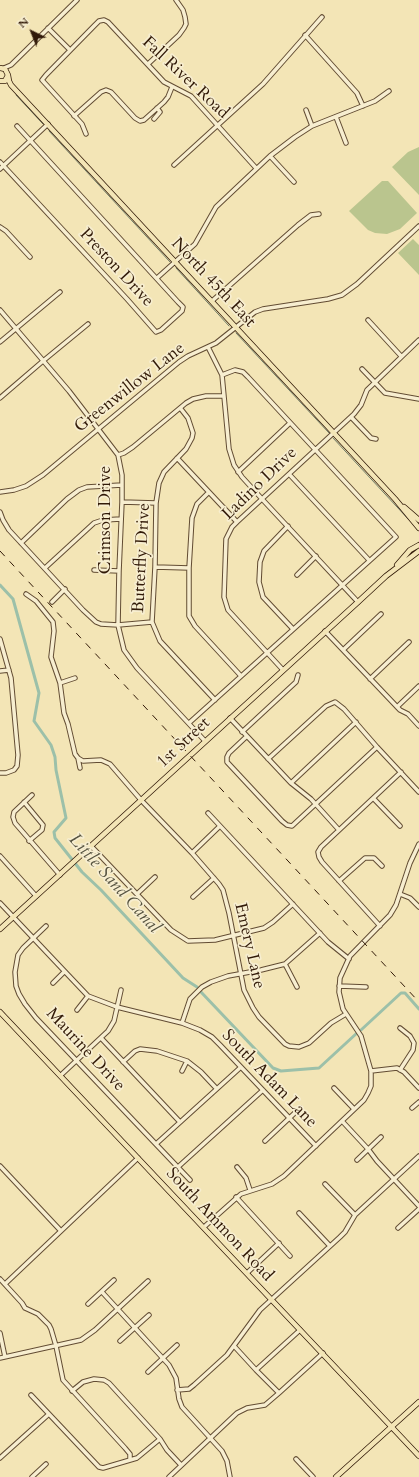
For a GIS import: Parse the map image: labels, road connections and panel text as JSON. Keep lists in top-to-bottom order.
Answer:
{
  "streets": {
    "main road": ["North 45th East", "1st Street", "South Ammon Road"],
    "street": [
      "Fall River Road",
      "Preston Drive",
      "Greenwillow Lane",
      "Ladino Drive",
      "Crimson Drive",
      "Butterfly Drive",
      "Emery Lane",
      "Maurine Drive",
      "South Adam Lane"
    ]
  },
  "crossings": [
    ["North 45th East", "Greenwillow Lane"],
    ["North 45th East", "Ladino Drive"],
    ["Greenwillow Lane", "Crimson Drive"],
    ["Ladino Drive", "1st Street"],
    ["Crimson Drive", "1st Street"],
    ["1st Street", "Emery Lane"],
    ["1st Street", "South Adam Lane"],
    ["Maurine Drive", "South Adam Lane"]
  ],
  "water": ["Little Sand Canal"],
  "north": "top left"
}
